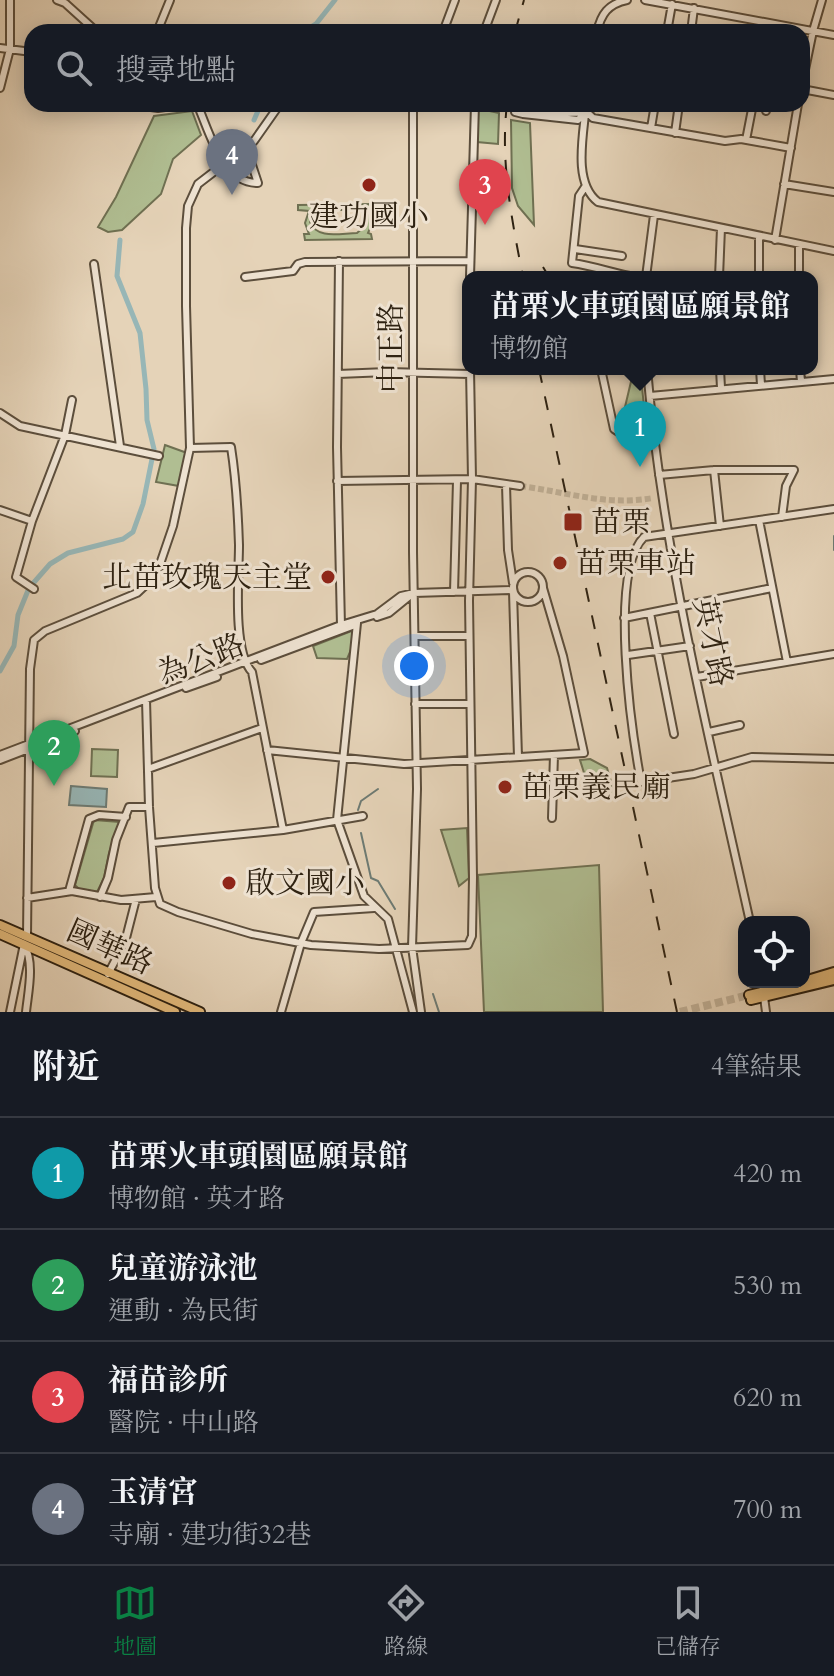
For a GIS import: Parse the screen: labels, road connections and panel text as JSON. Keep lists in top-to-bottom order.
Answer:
{
  "streets": {
    "main road": ["國華路"],
    "street": ["中正路", "英才路", "為公路"]
  },
  "crossings": [
    ["中正路", "為公路"]
  ],
  "places": {
    "other": [
      "建功國小",
      "苗栗車站",
      "北苗玫瑰天主堂",
      "苗栗義民廟",
      "啟文國小"
    ],
    "transit": ["苗栗"]
  },
  "page": {
    "search": "搜尋地點",
    "pins": [
      "4",
      "3",
      "1",
      "2"
    ],
    "popup": ["苗栗火車頭園區願景館", "博物館"],
    "heading": ["附近", "4筆結果"],
    "list": [
      {
        "mark": "1",
        "name": "苗栗火車頭園區願景館",
        "note": "博物館 · 英才路",
        "value": "420 m"
      },
      {
        "mark": "2",
        "name": "兒童游泳池",
        "note": "運動 · 為民街",
        "value": "530 m"
      },
      {
        "mark": "3",
        "name": "福苗診所",
        "note": "醫院 · 中山路",
        "value": "620 m"
      },
      {
        "mark": "4",
        "name": "玉清宮",
        "note": "寺廟 · 建功街32巷",
        "value": "700 m"
      }
    ],
    "nav": ["地圖", "路線", "已儲存"]
  }
}
